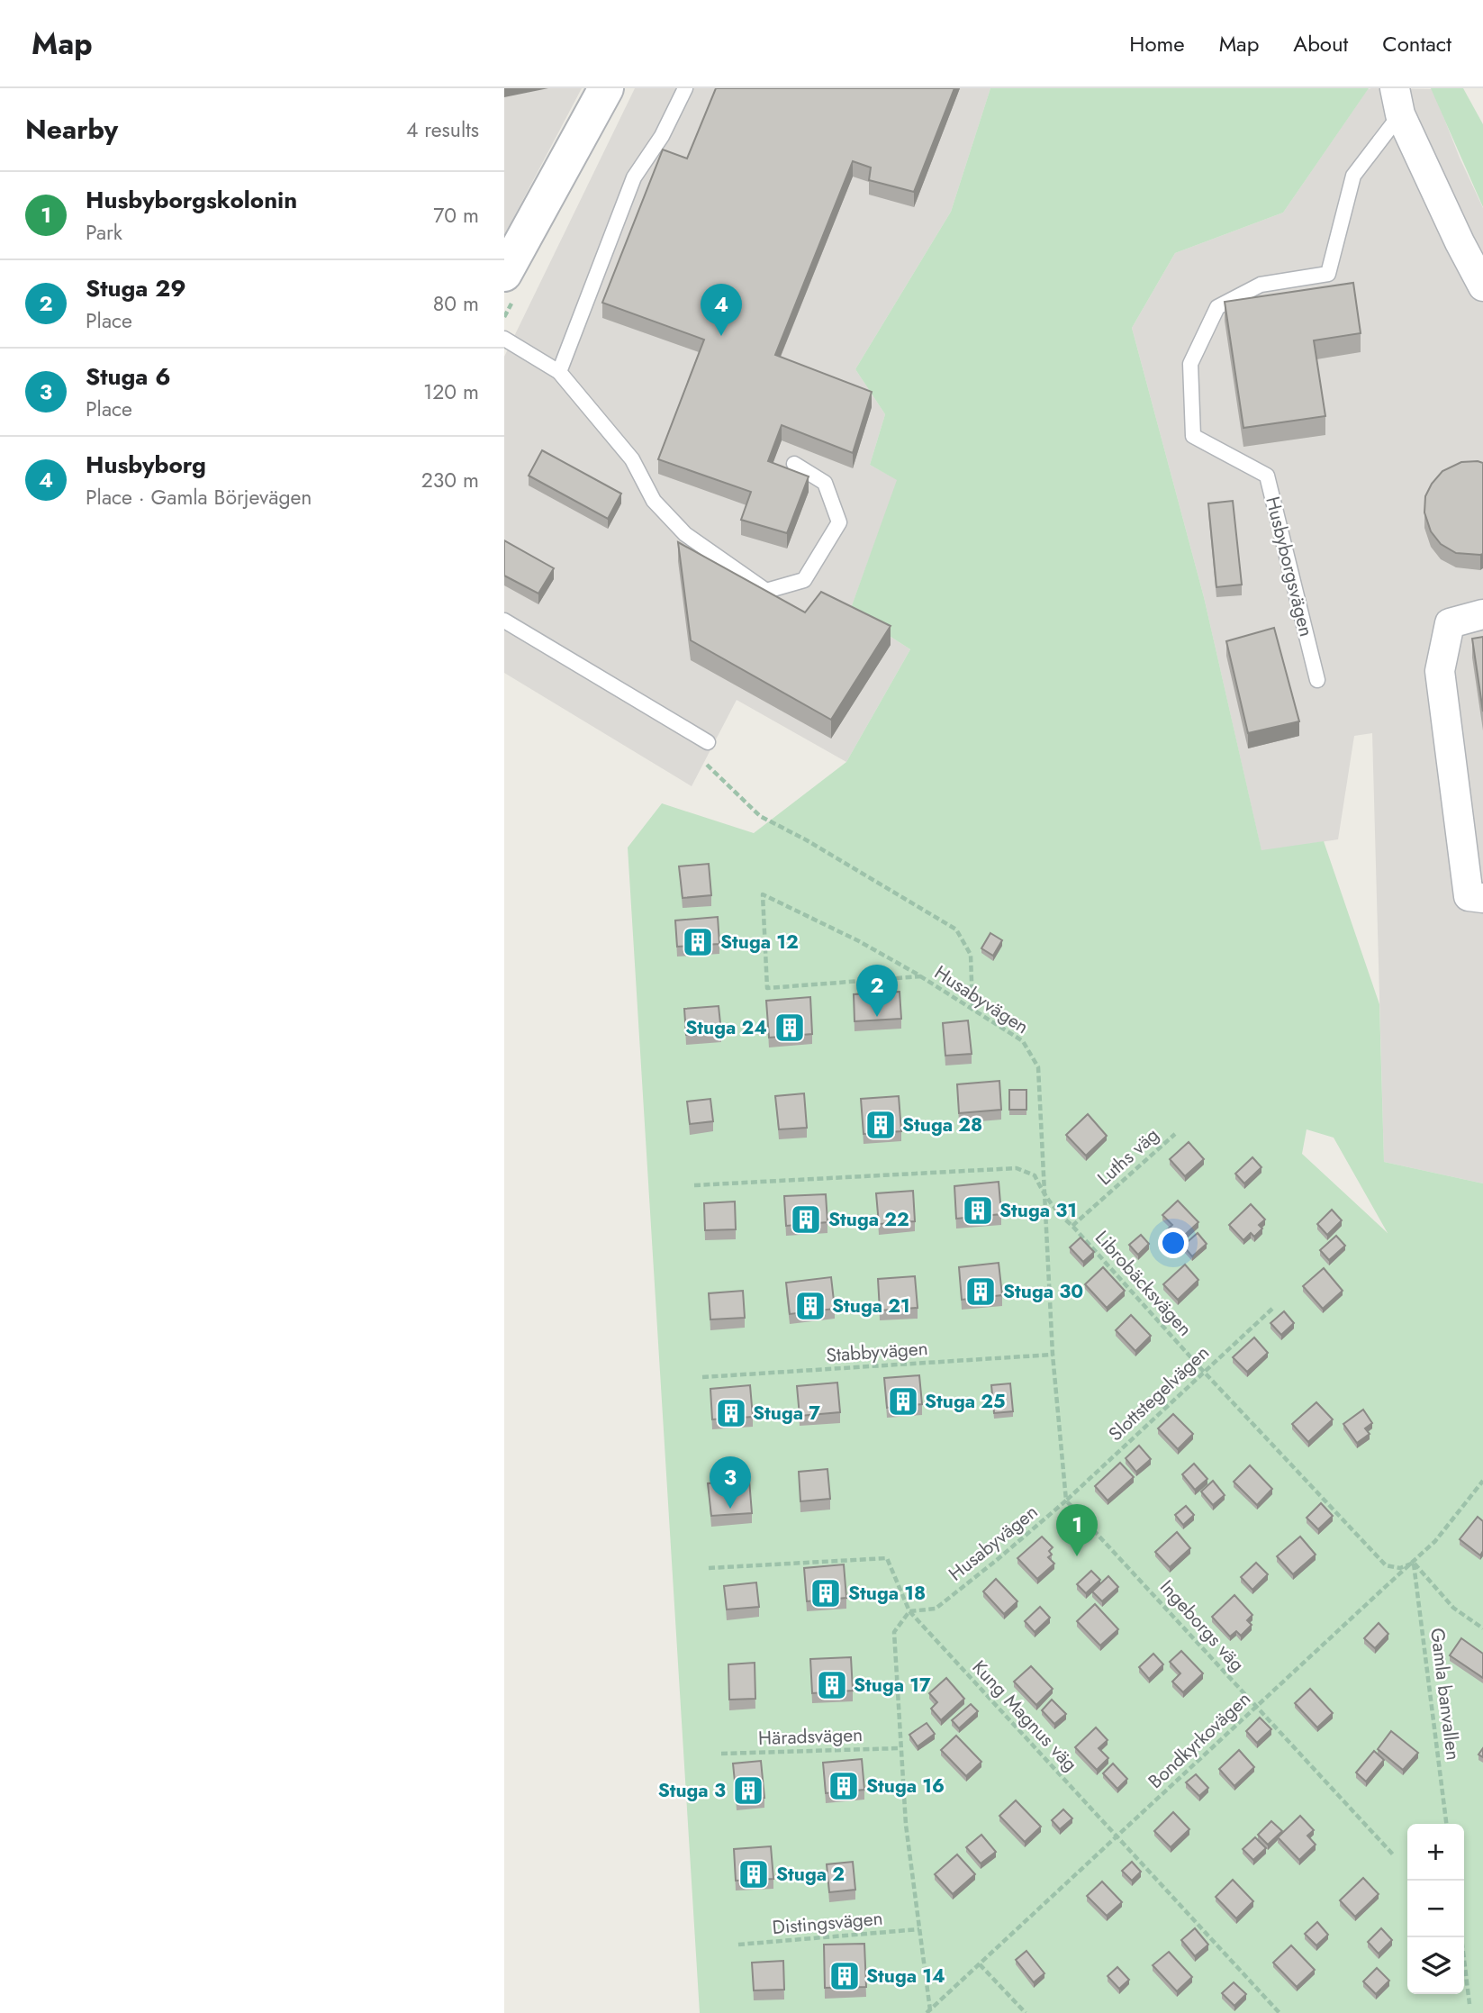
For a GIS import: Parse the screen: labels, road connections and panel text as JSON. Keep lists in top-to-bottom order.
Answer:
{
  "streets": {
    "street": ["Husbyborgsvägen"],
    "path": [
      "Husabyvägen",
      "Luths väg",
      "Librobäcksvägen",
      "Stabbyvägen",
      "Slottstegelvägen",
      "Ingeborgs väg",
      "Gamla banvallen",
      "Kung Magnus väg",
      "Häradsvägen",
      "Bondkyrkovägen",
      "Distingsvägen"
    ]
  },
  "crossings": [
    ["Husabyvägen", "Librobäcksvägen"],
    ["Husabyvägen", "Stabbyvägen"],
    ["Husabyvägen", "Slottstegelvägen"],
    ["Husabyvägen", "Ingeborgs väg"],
    ["Husabyvägen", "Kung Magnus väg"],
    ["Luths väg", "Librobäcksvägen"],
    ["Librobäcksvägen", "Slottstegelvägen"],
    ["Librobäcksvägen", "Gamla banvallen"],
    ["Librobäcksvägen", "Bondkyrkovägen"],
    ["Slottstegelvägen", "Ingeborgs väg"],
    ["Ingeborgs väg", "Bondkyrkovägen"],
    ["Gamla banvallen", "Bondkyrkovägen"],
    ["Kung Magnus väg", "Bondkyrkovägen"]
  ],
  "places": {
    "building": [
      "Stuga 12",
      "Stuga 24",
      "Stuga 28",
      "Stuga 31",
      "Stuga 22",
      "Stuga 30",
      "Stuga 21",
      "Stuga 25",
      "Stuga 7",
      "Stuga 18",
      "Stuga 17",
      "Stuga 16",
      "Stuga 3",
      "Stuga 2",
      "Stuga 14"
    ]
  },
  "page": {
    "header": "Map",
    "nav": [
      "Home",
      "Map",
      "About",
      "Contact"
    ],
    "heading": ["Nearby", "4 results"],
    "list": [
      {
        "mark": "1",
        "name": "Husbyborgskolonin",
        "note": "Park",
        "value": "70 m"
      },
      {
        "mark": "2",
        "name": "Stuga 29",
        "note": "Place",
        "value": "80 m"
      },
      {
        "mark": "3",
        "name": "Stuga 6",
        "note": "Place",
        "value": "120 m"
      },
      {
        "mark": "4",
        "name": "Husbyborg",
        "note": "Place · Gamla Börjevägen",
        "value": "230 m"
      }
    ],
    "pins": [
      "4",
      "2",
      "3",
      "1"
    ],
    "map_buttons": ["+", "−"]
  }
}
